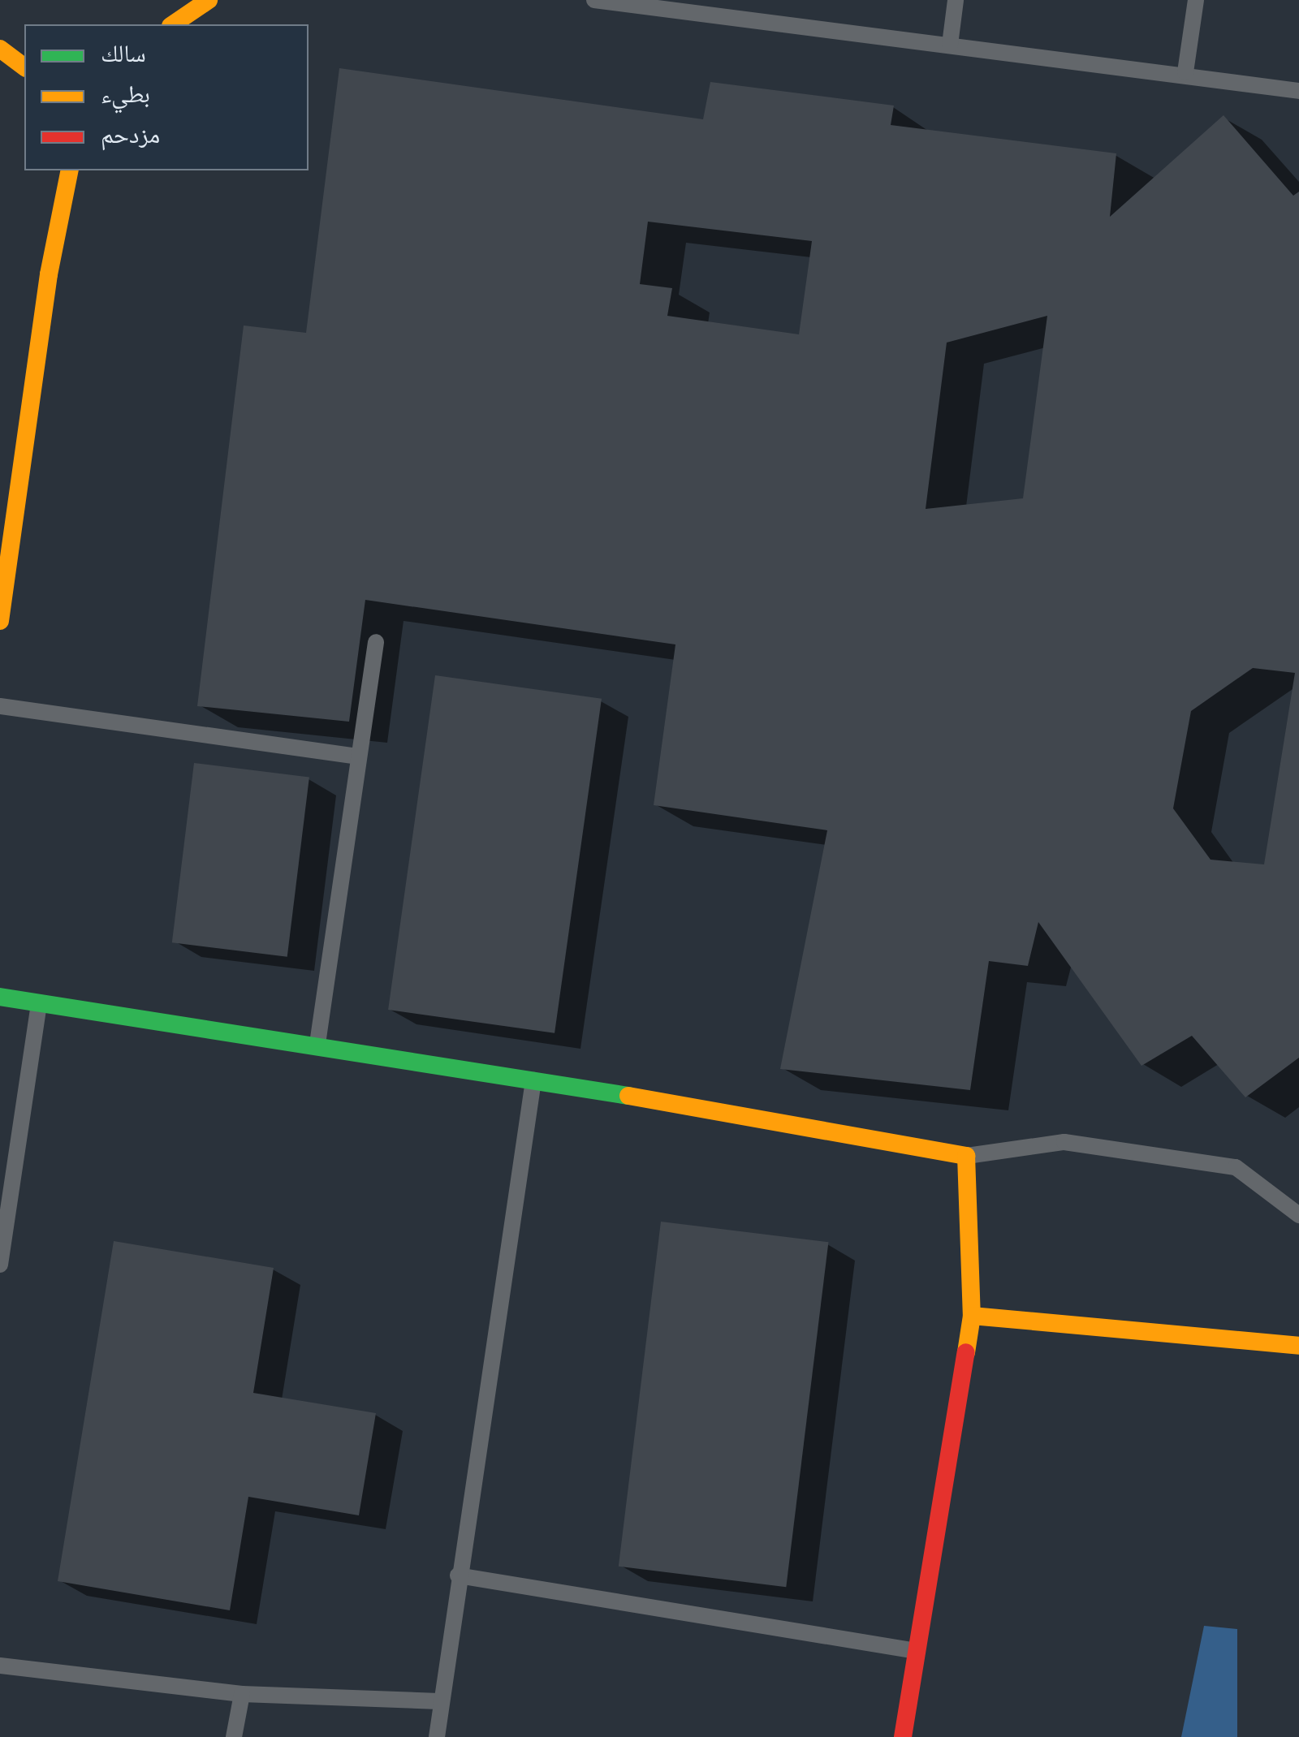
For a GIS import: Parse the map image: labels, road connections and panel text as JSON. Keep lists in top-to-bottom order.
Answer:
{
  "legend": ["سالك", "بطيء", "مزدحم"]
}
